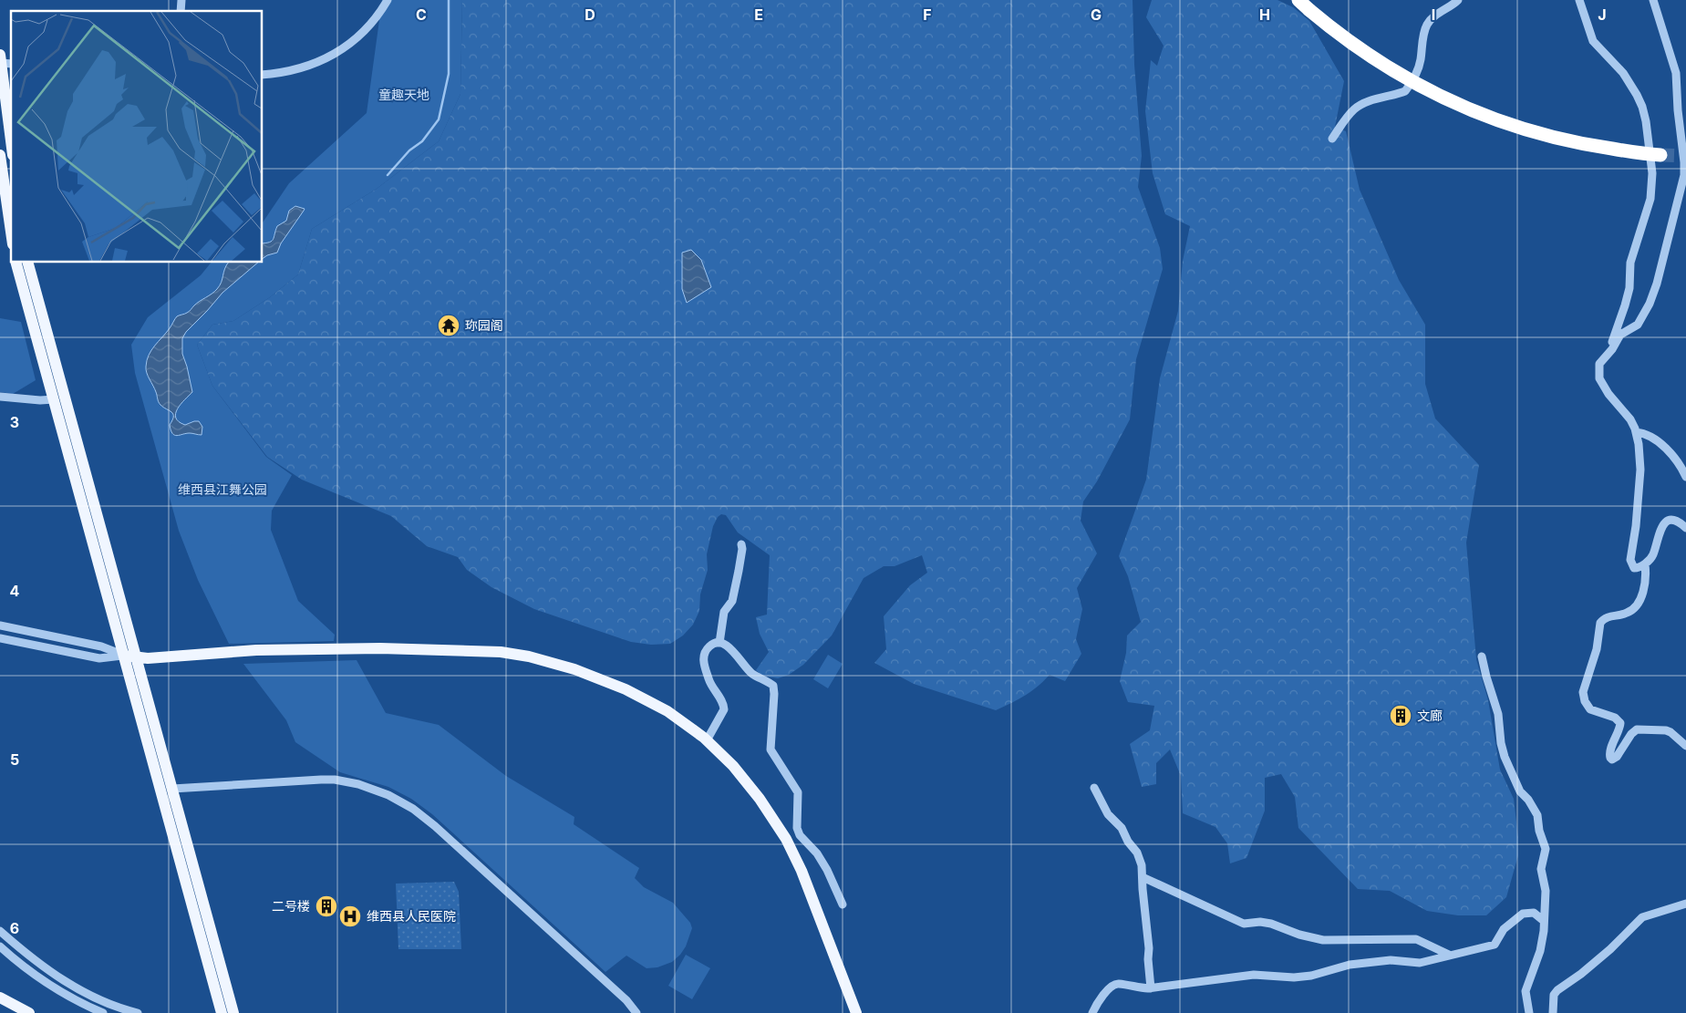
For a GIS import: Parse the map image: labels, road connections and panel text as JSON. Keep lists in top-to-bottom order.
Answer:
{
  "parks": ["童趣天地", "维西县江舞公园"],
  "places": {
    "temple": ["珎园阁"],
    "building": ["文廊", "二号楼"],
    "hospital": ["维西县人民医院"]
  },
  "grid": {
    "columns": [
      "C",
      "D",
      "E",
      "F",
      "G",
      "H",
      "I",
      "J"
    ],
    "rows": [
      "3",
      "4",
      "5",
      "6"
    ]
  }
}
